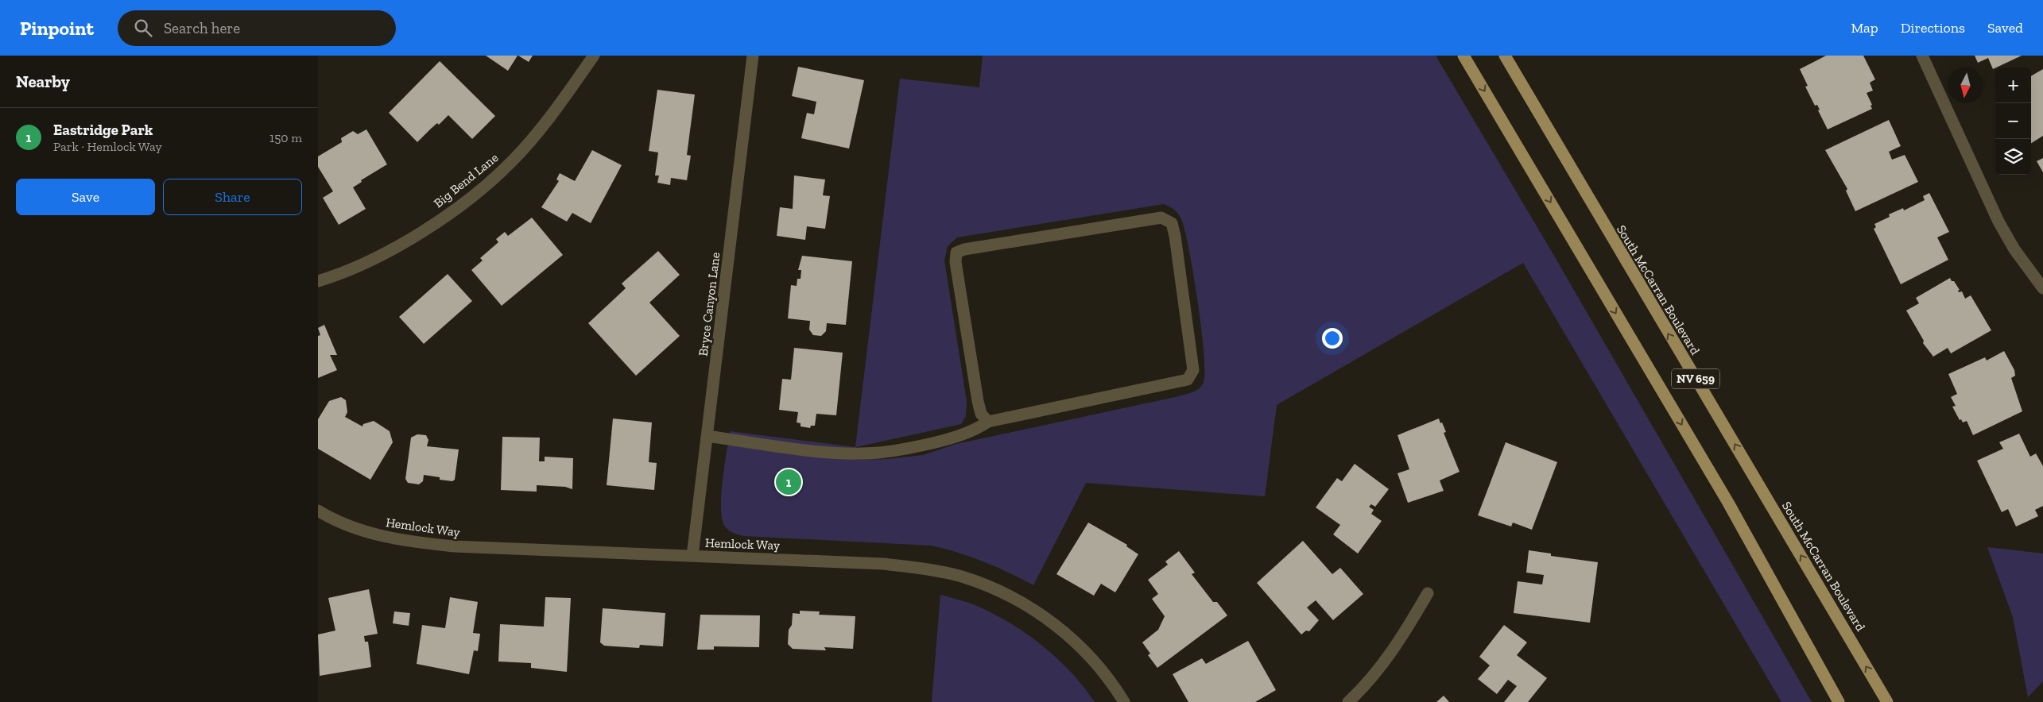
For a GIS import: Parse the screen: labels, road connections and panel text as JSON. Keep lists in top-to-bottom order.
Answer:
{
  "streets": {
    "main road": ["South McCarran Boulevard", "NV 659"],
    "street": ["Big Bend Lane", "Bryce Canyon Lane", "Hemlock Way"]
  },
  "crossings": [
    ["Bryce Canyon Lane", "Hemlock Way"]
  ],
  "north": "bottom",
  "page": {
    "header": "Pinpoint",
    "search": "Search here",
    "nav": ["Map", "Directions", "Saved"],
    "heading": "Nearby",
    "map_buttons": ["+", "−"],
    "list": [
      {
        "mark": "1",
        "name": "Eastridge Park",
        "note": "Park · Hemlock Way",
        "value": "150 m"
      }
    ],
    "buttons": ["Save", "Share"],
    "pins": "1"
  }
}
